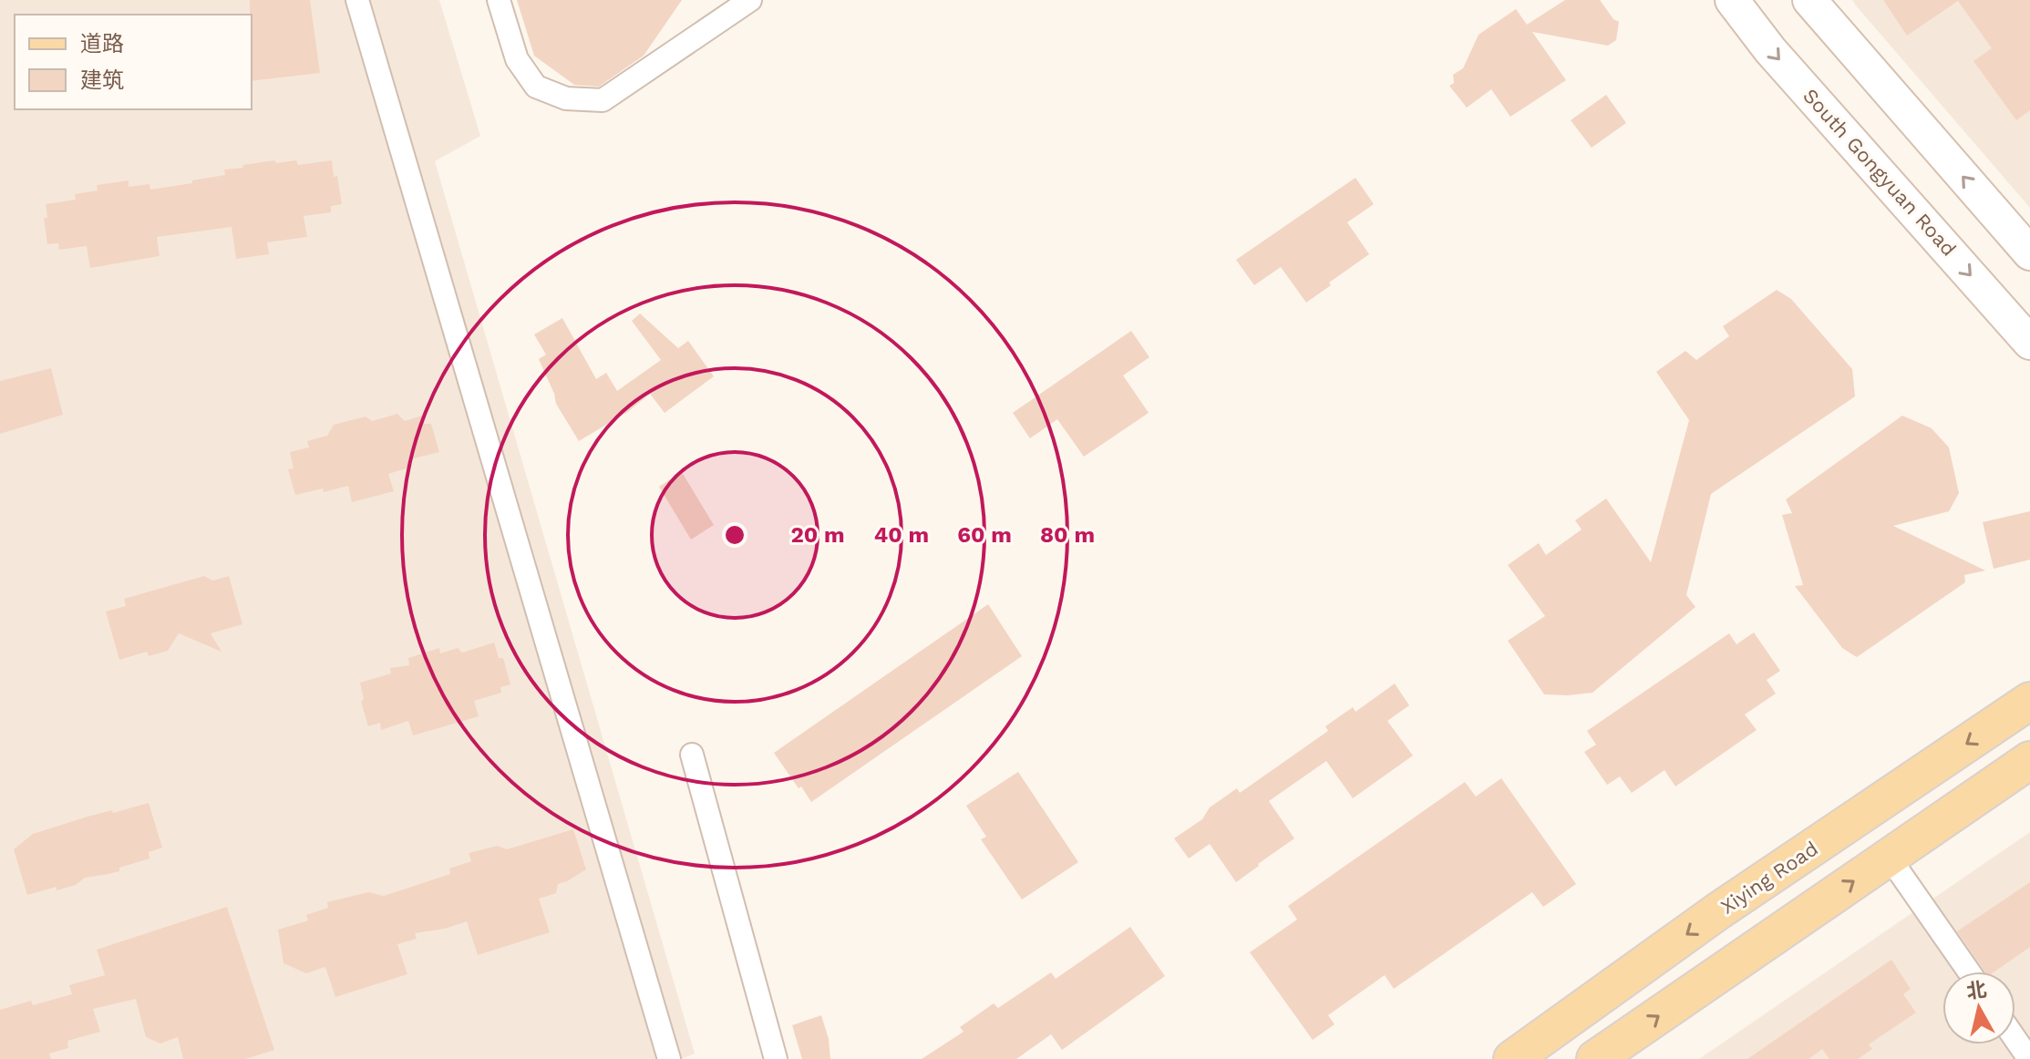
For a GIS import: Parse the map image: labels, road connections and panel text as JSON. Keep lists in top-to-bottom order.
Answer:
{
  "streets": {
    "main road": ["South Gongyuan Road", "Xiying Road"]
  },
  "legend": ["道路", "建筑"],
  "north": "top",
  "rings": [
    "20 m",
    "40 m",
    "60 m",
    "80 m"
  ]
}
